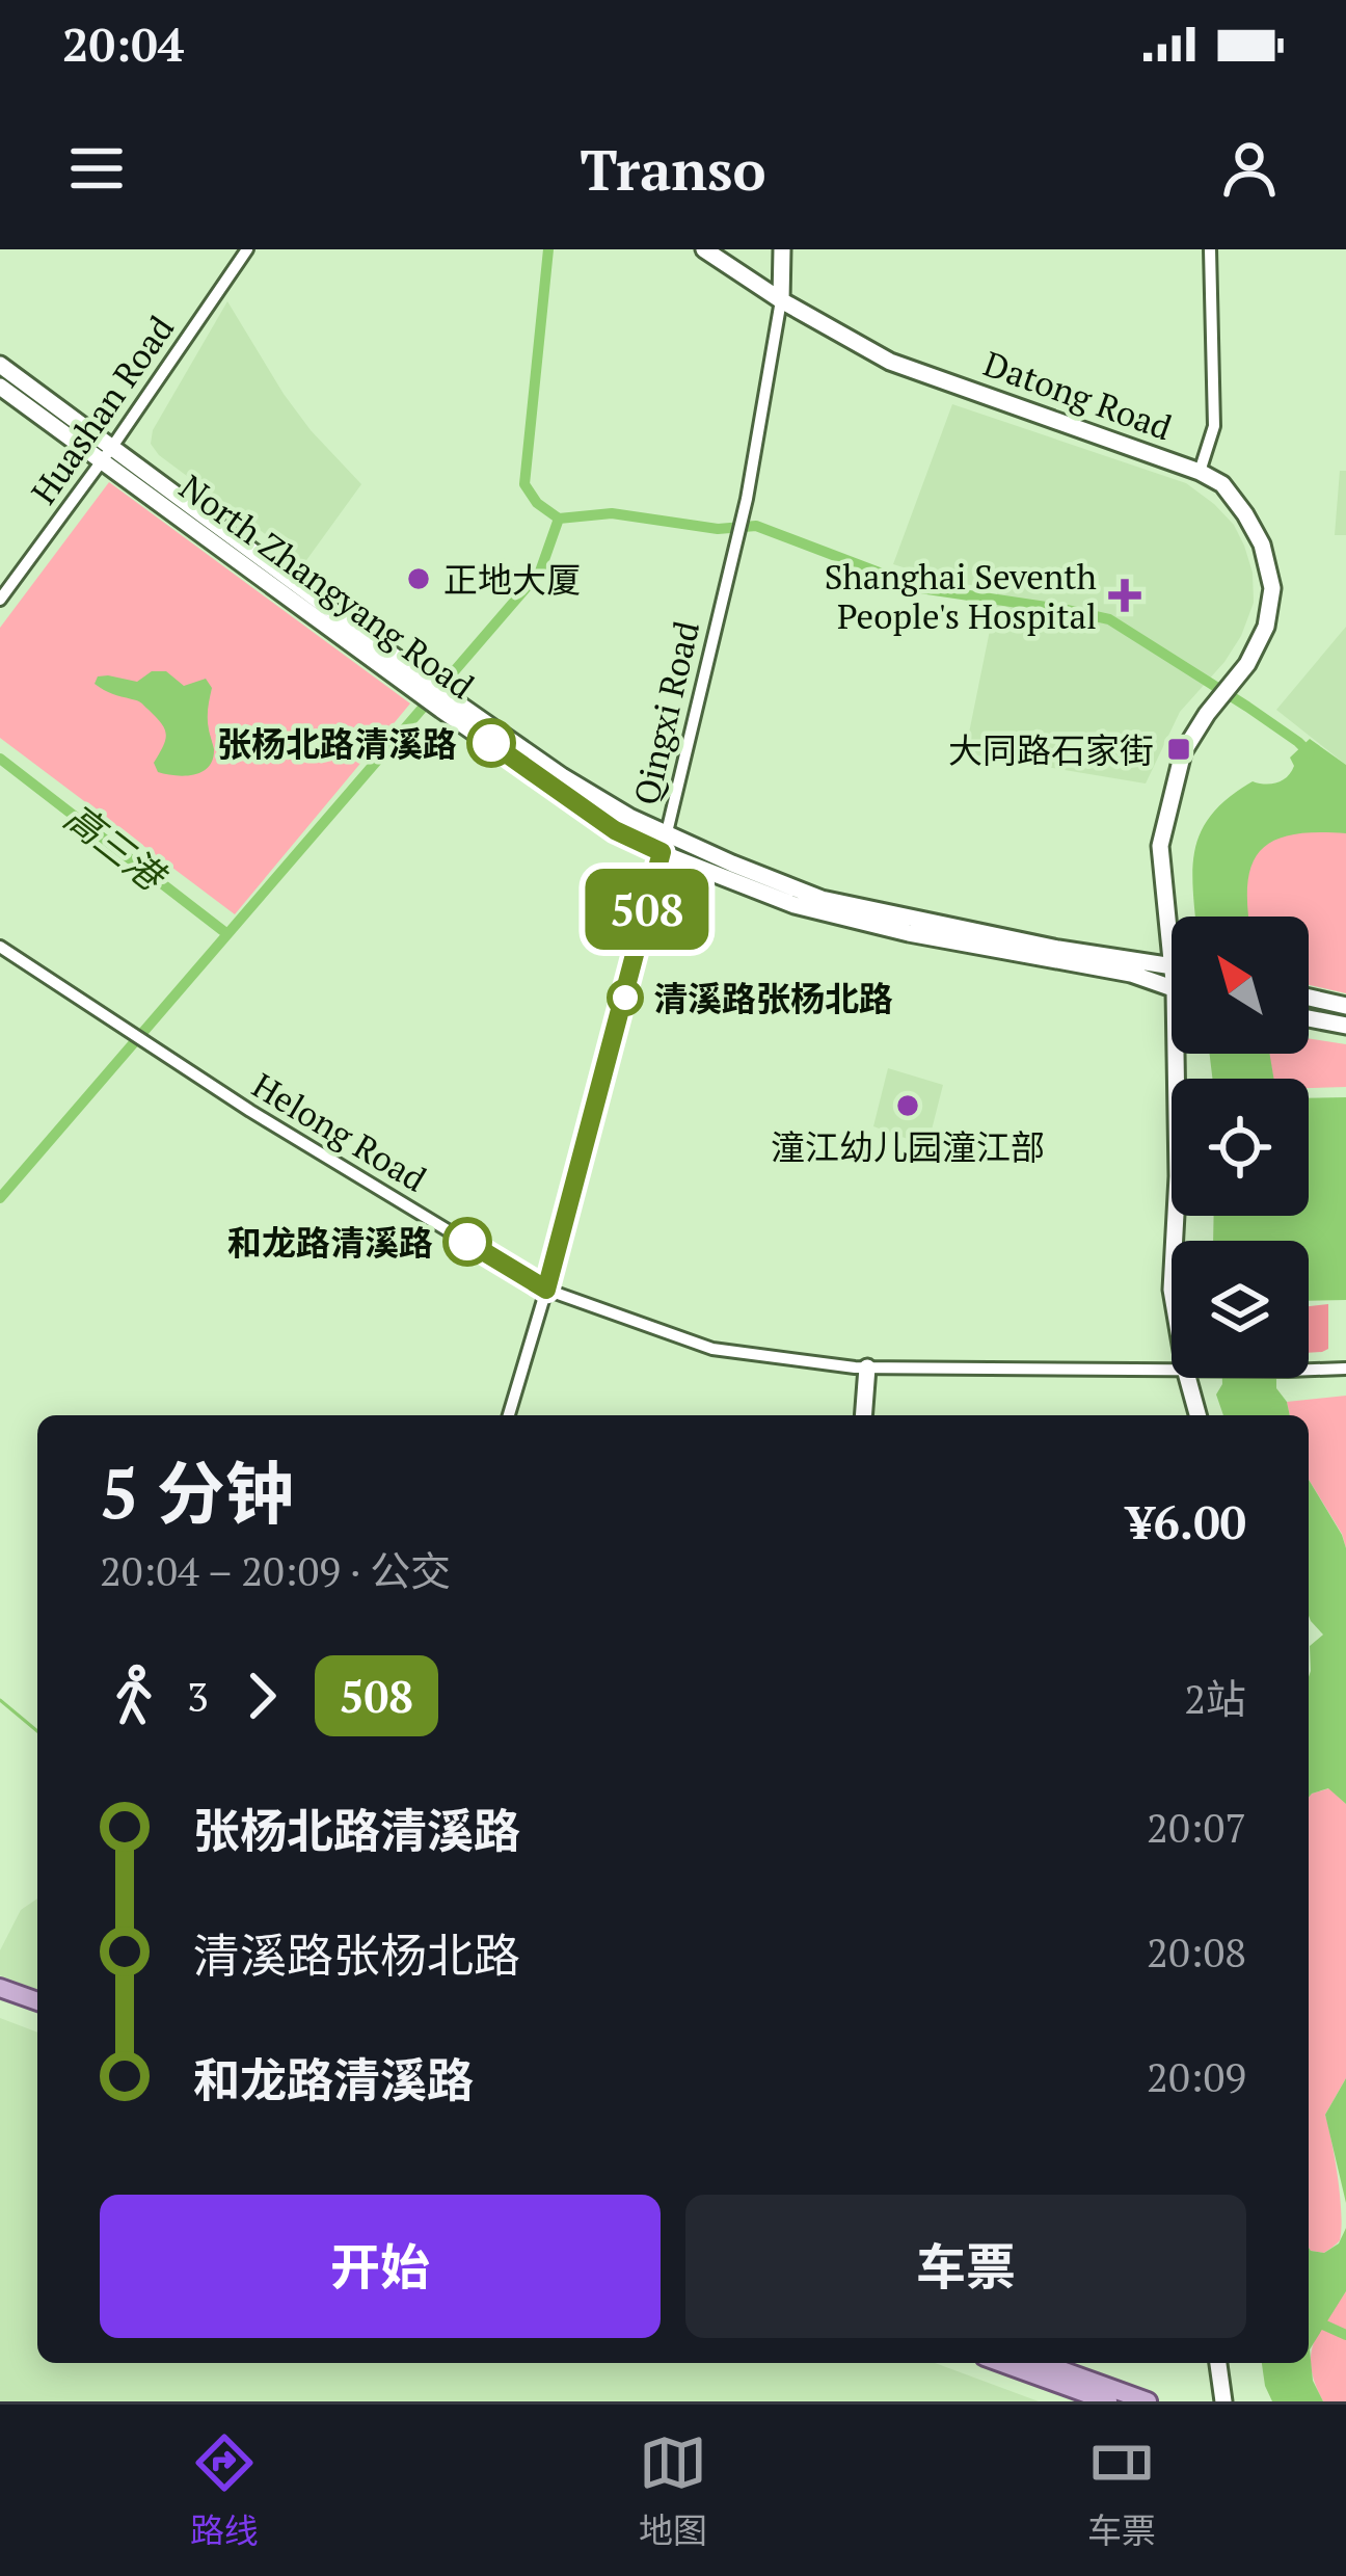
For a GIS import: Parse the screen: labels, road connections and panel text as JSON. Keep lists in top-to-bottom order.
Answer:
{
  "streets": {
    "main road": ["Datong Road", "North Zhangyang Road"],
    "street": ["Huashan Road", "Qingxi Road", "Helong Road"]
  },
  "crossings": [
    ["Datong Road", "Qingxi Road"],
    ["Huashan Road", "North Zhangyang Road"],
    ["North Zhangyang Road", "Qingxi Road"],
    ["Qingxi Road", "Helong Road"]
  ],
  "water": ["高三港"],
  "places": {
    "other": [
      "正地大厦",
      "张杨北路清溪路",
      "清溪路张杨北路",
      "潼江幼儿园潼江部",
      "和龙路清溪路"
    ],
    "health": ["Shanghai Seventh People's Hospital"],
    "transit": ["大同路石家街"]
  },
  "lines": ["bus line 508"],
  "north": "top left",
  "page": {
    "status": "20:04",
    "header": "Transo",
    "on_map": "508",
    "heading": ["5 分钟", "20:04 – 20:09 · 公交", "¥6.00"],
    "legs": ["3", "508", "2站"],
    "list": [
      {
        "name": "张杨北路清溪路",
        "value": "20:07"
      },
      {
        "name": "清溪路张杨北路",
        "value": "20:08"
      },
      {
        "name": "和龙路清溪路",
        "value": "20:09"
      }
    ],
    "buttons": ["开始", "车票"],
    "tabs": ["路线", "地图", "车票"]
  }
}
